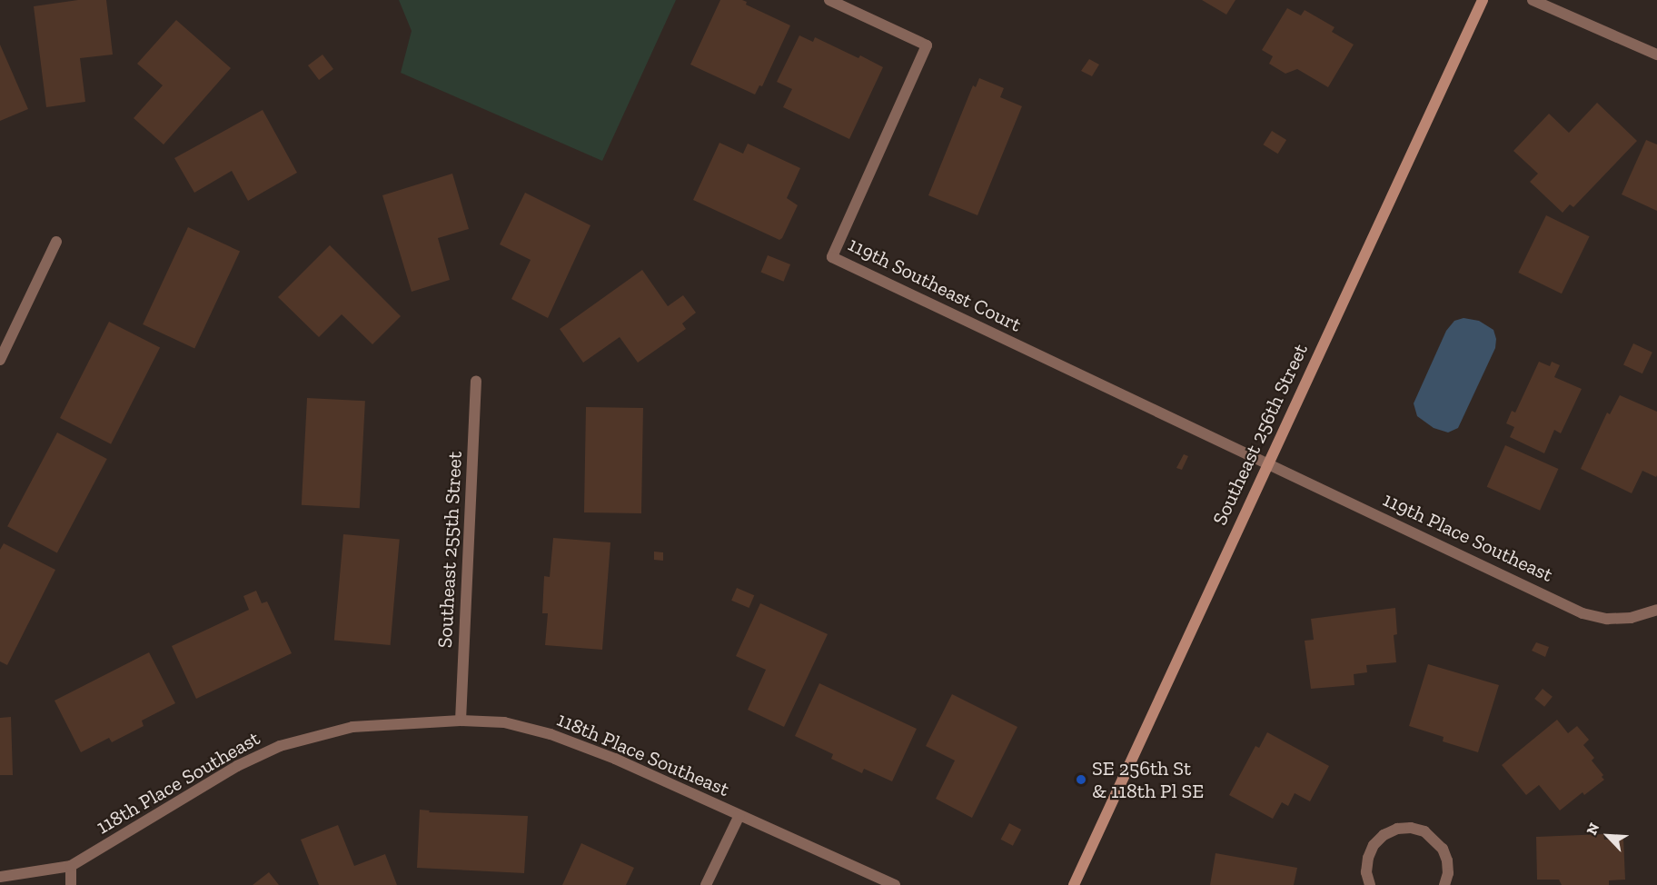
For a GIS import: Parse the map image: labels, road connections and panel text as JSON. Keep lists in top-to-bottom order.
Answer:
{
  "streets": {
    "main road": ["Southeast 256th Street"],
    "street": [
      "119th Southeast Court",
      "119th Place Southeast",
      "Southeast 255th Street",
      "118th Place Southeast"
    ]
  },
  "crossings": [
    ["119th Southeast Court", "Southeast 256th Street"],
    ["119th Southeast Court", "119th Place Southeast"],
    ["Southeast 256th Street", "119th Place Southeast"],
    ["Southeast 255th Street", "118th Place Southeast"]
  ],
  "places": ["SE 256th St & 118th Pl SE"],
  "north": "top left"
}
